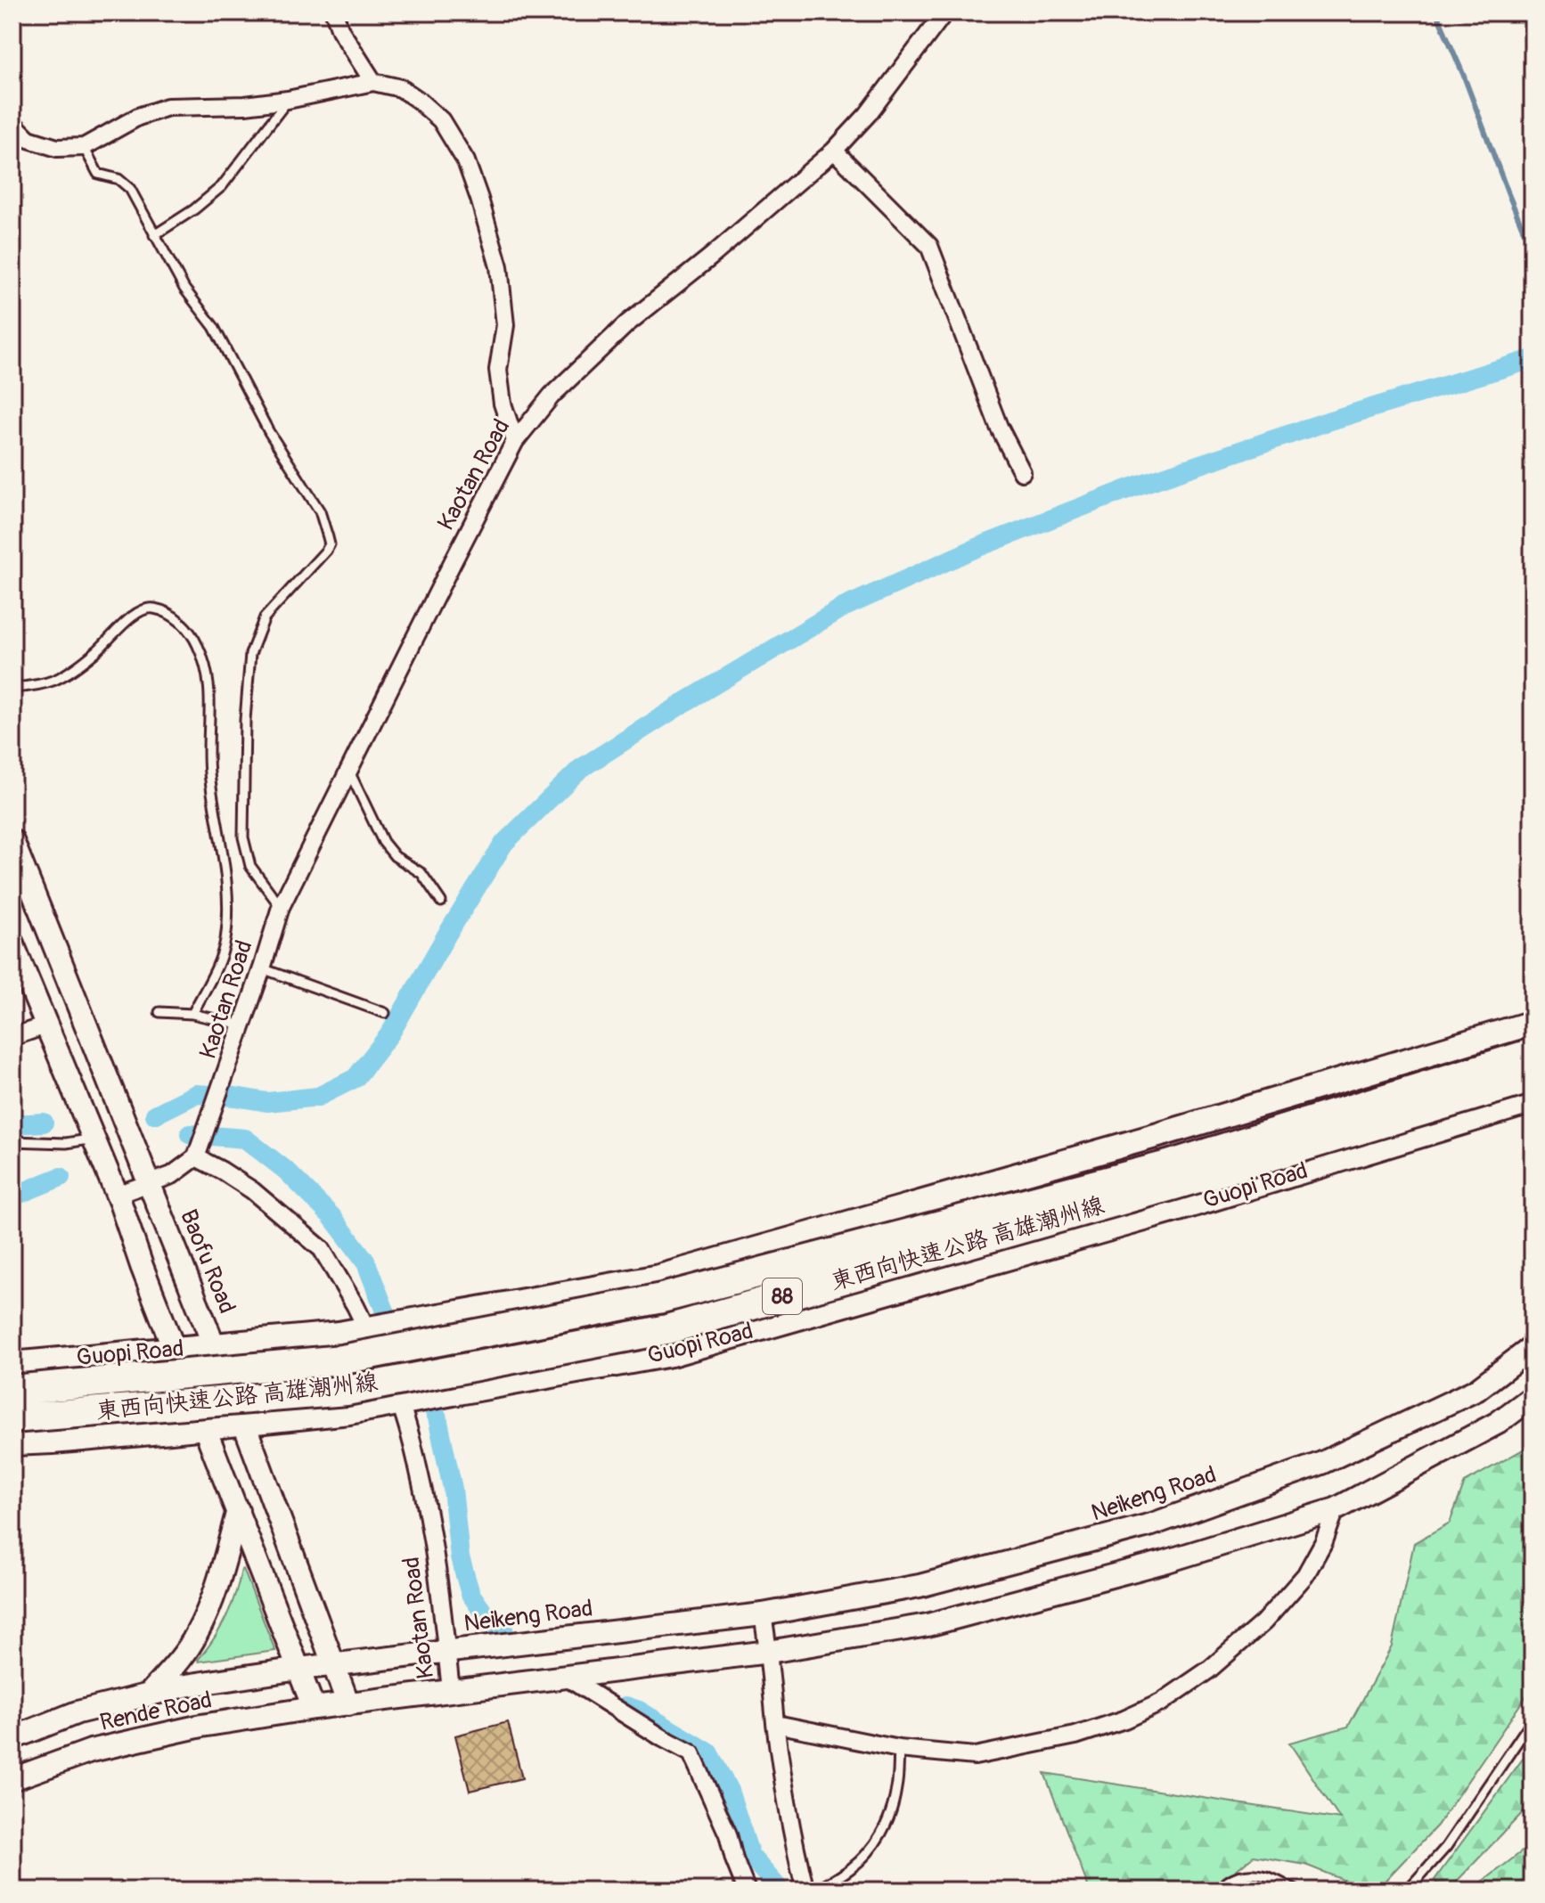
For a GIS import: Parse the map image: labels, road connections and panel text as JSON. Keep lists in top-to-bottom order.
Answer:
{
  "streets": {
    "highway": ["東西向快速公路 高雄潮州線", "88"],
    "main road": ["Guopi Road"],
    "street": [
      "Kaotan Road",
      "Baofu Road",
      "Neikeng Road",
      "Rende Road"
    ]
  },
  "crossings": [
    ["Kaotan Road", "Guopi Road"],
    ["Kaotan Road", "Neikeng Road"],
    ["Guopi Road", "Baofu Road"],
    ["Baofu Road", "Neikeng Road"],
    ["Neikeng Road", "Rende Road"]
  ]
}
